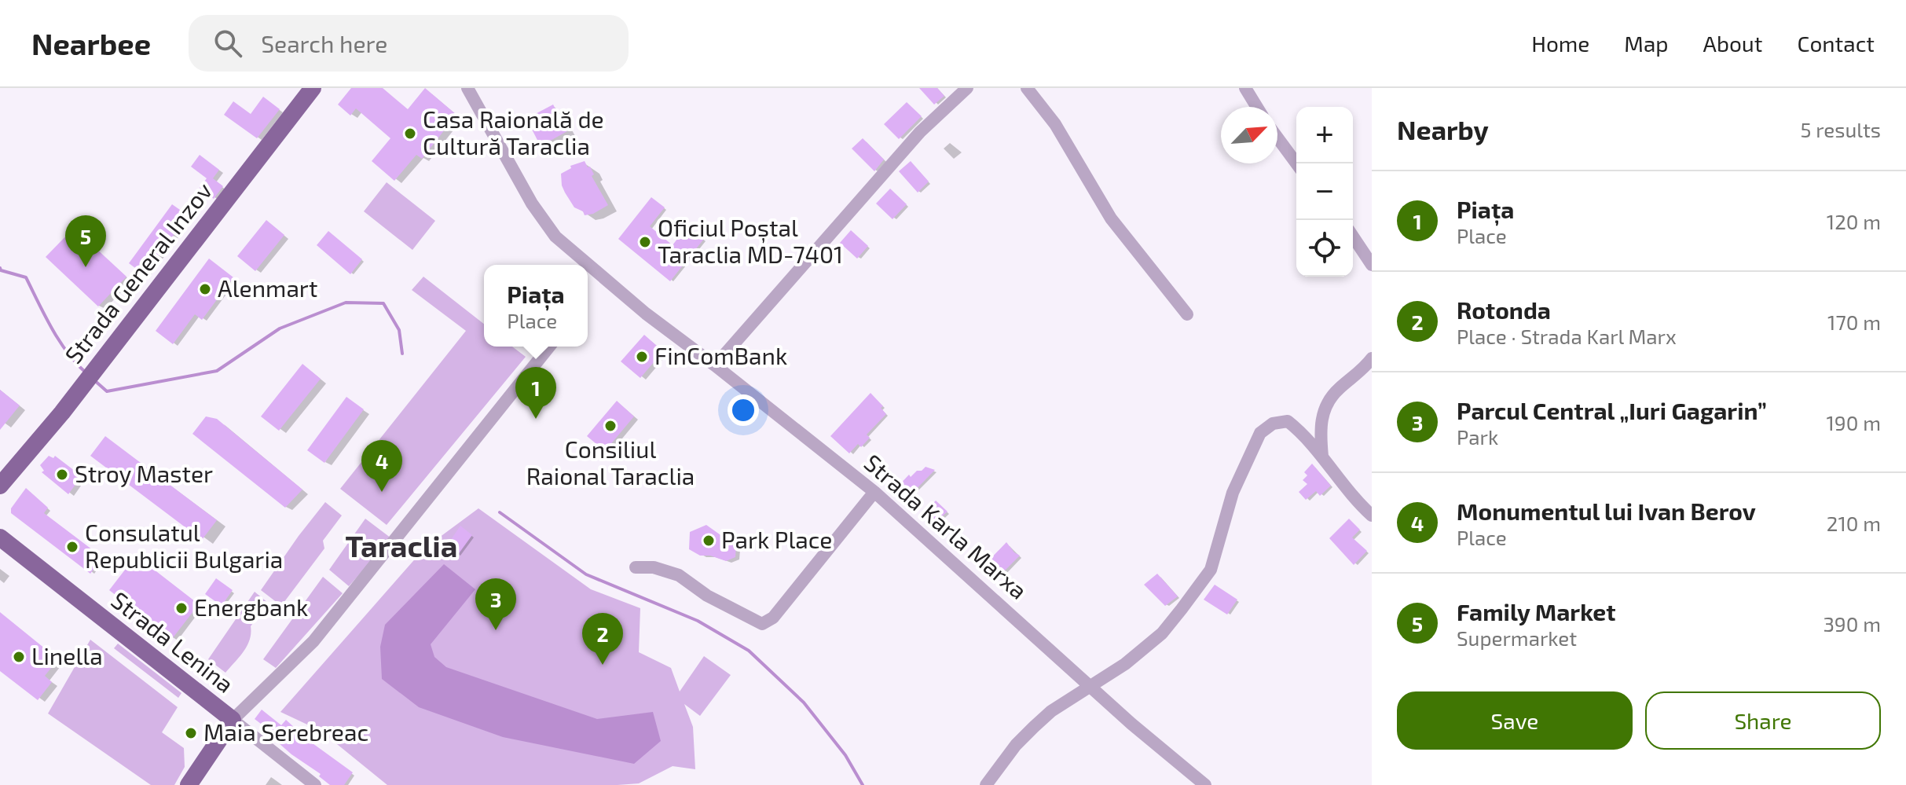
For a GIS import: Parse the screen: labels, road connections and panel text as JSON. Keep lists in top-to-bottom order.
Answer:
{
  "streets": {
    "main road": ["Strada General Inzov", "Strada Lenina"],
    "street": ["Strada Karla Marxa"]
  },
  "districts": ["Taraclia"],
  "places": [
    "Casa Raională de Cultură Taraclia",
    "Oficiul Poștal Taraclia MD-7401",
    "Alenmart",
    "FinComBank",
    "Consiliul Raional Taraclia",
    "Stroy Master",
    "Park Place",
    "Consulatul Republicii Bulgaria",
    "Energbank",
    "Linella",
    "Maia Serebreac"
  ],
  "north": "top right",
  "page": {
    "header": "Nearbee",
    "search": "Search here",
    "nav": [
      "Home",
      "Map",
      "About",
      "Contact"
    ],
    "heading": ["Nearby", "5 results"],
    "map_buttons": ["+", "−"],
    "list": [
      {
        "mark": "1",
        "name": "Piața",
        "note": "Place",
        "value": "120 m"
      },
      {
        "mark": "2",
        "name": "Rotonda",
        "note": "Place · Strada Karl Marx",
        "value": "170 m"
      },
      {
        "mark": "3",
        "name": "Parcul Central „Iuri Gagarin”",
        "note": "Park",
        "value": "190 m"
      },
      {
        "mark": "4",
        "name": "Monumentul lui Ivan Berov",
        "note": "Place",
        "value": "210 m"
      },
      {
        "mark": "5",
        "name": "Family Market",
        "note": "Supermarket",
        "value": "390 m"
      }
    ],
    "pins": [
      "5",
      "1",
      "4",
      "3",
      "2"
    ],
    "popup": ["Piața", "Place"],
    "buttons": ["Save", "Share"]
  }
}
